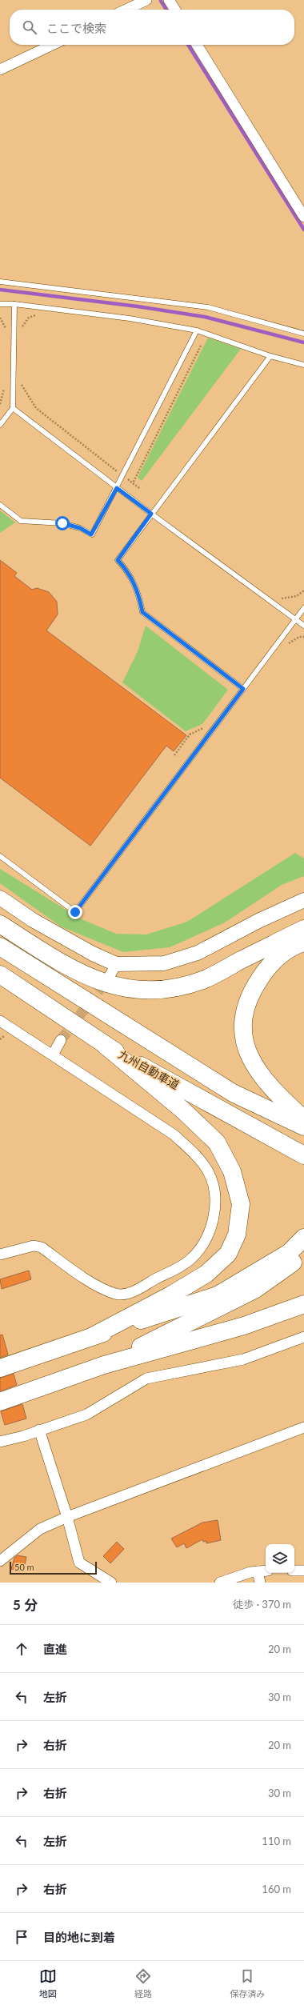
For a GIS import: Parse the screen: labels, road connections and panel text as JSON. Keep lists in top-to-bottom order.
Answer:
{
  "streets": {
    "highway": ["九州自動車道"]
  },
  "scale_bar": "50 m",
  "page": {
    "search": "ここで検索",
    "scale": "50 m",
    "heading": ["5 分", "徒歩 · 370 m"],
    "list": [
      ["直進", "20 m"],
      ["左折", "30 m"],
      ["右折", "20 m"],
      ["右折", "30 m"],
      ["左折", "110 m"],
      ["右折", "160 m"],
      "目的地に到着"
    ],
    "nav": ["地図", "経路", "保存済み"]
  }
}
